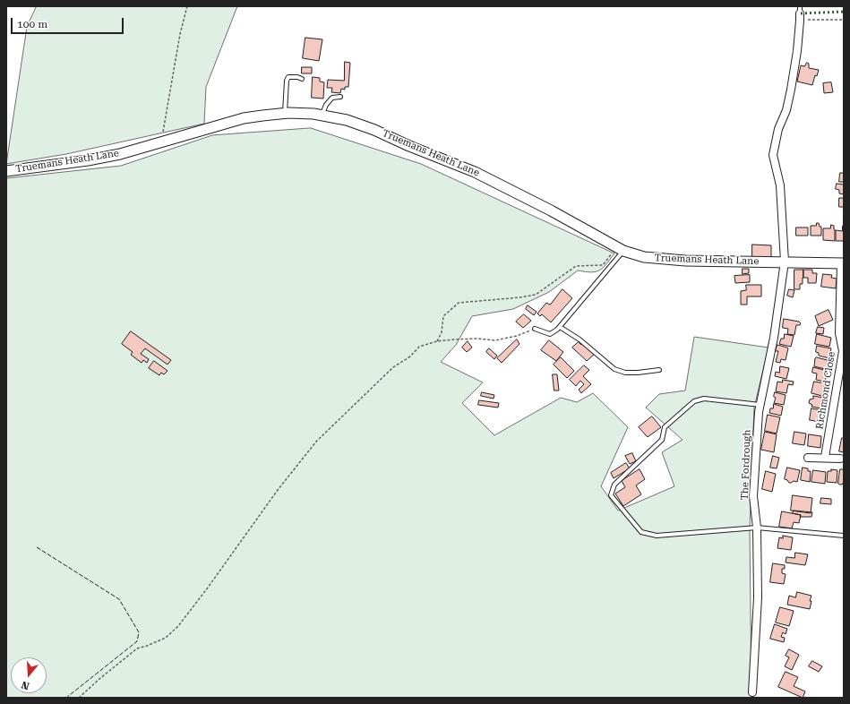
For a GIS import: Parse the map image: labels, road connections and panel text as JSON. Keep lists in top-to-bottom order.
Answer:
{
  "streets": {
    "street": ["Truemans Heath Lane", "Richmond Close", "The Fordrough"]
  },
  "crossings": [
    ["Truemans Heath Lane", "Richmond Close"],
    ["Truemans Heath Lane", "The Fordrough"]
  ],
  "scale_bar": "100 m",
  "north": "bottom"
}
